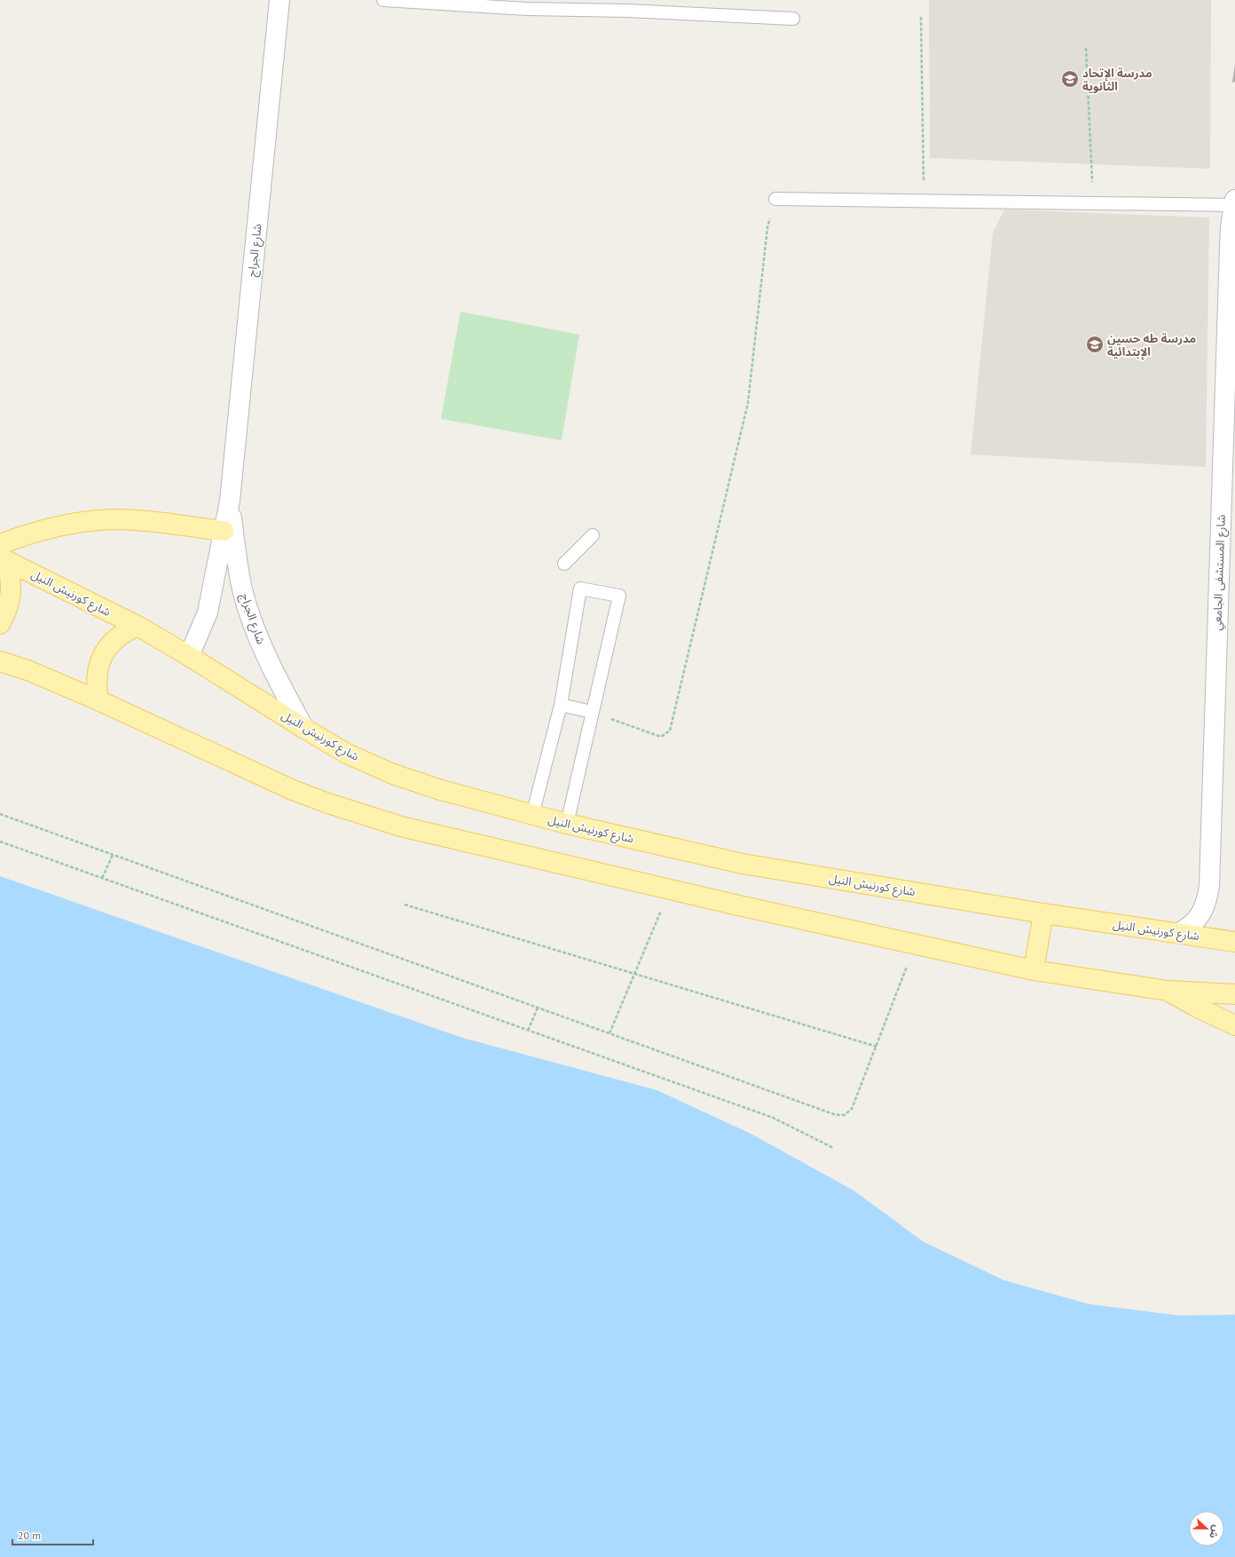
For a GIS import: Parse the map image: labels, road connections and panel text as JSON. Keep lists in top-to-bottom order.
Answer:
{
  "streets": {
    "main road": ["شارع كورنيش النيل"],
    "street": ["شارع الجراج", "شارع المستشفى الجامعي"]
  },
  "crossings": [
    ["شارع الجراج", "شارع كورنيش النيل"],
    ["شارع المستشفى الجامعي", "شارع كورنيش النيل"]
  ],
  "places": {
    "school or university": ["مدرسة الإتحاد الثانوية", "مدرسة طه حسين الإبتدائية"]
  },
  "scale_bar": "20 m",
  "north": "right"
}
